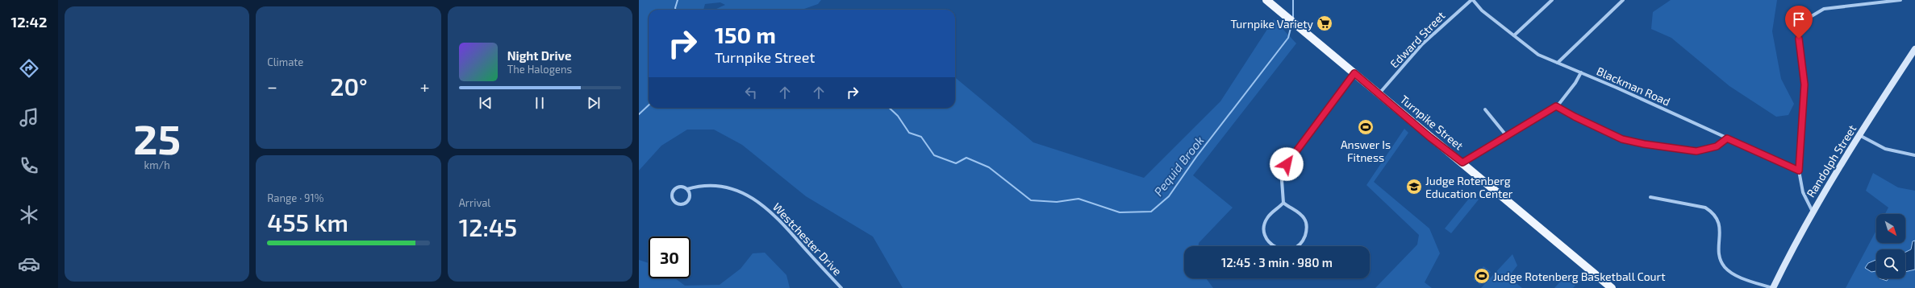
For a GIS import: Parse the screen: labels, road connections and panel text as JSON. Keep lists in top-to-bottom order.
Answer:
{
  "streets": {
    "main road": ["Turnpike Street", "Randolph Street"],
    "street": ["Edward Street", "Blackman Road", "Westchester Drive"]
  },
  "crossings": [
    ["Edward Street", "Blackman Road"],
    ["Edward Street", "Turnpike Street"]
  ],
  "water": ["Pequid Brook"],
  "places": {
    "supermarket": ["Turnpike Variety"],
    "sports": ["Answer Is Fitness", "Judge Rotenberg Basketball Court"],
    "school or university": ["Judge Rotenberg Education Center"]
  },
  "north": "bottom right",
  "page": {
    "tabs": "12:42",
    "tile": [
      ["25", "km/h"],
      "Climate",
      ["Range · 91%", "455 km"],
      ["Arrival", "12:45"]
    ],
    "turn": ["150 m", "Turnpike Street"],
    "song": ["Night Drive", "The Halogens"],
    "heat": ["−", "20°", "+"],
    "limit": "30",
    "trip": "12:45 · 3 min · 980 m"
  }
}
